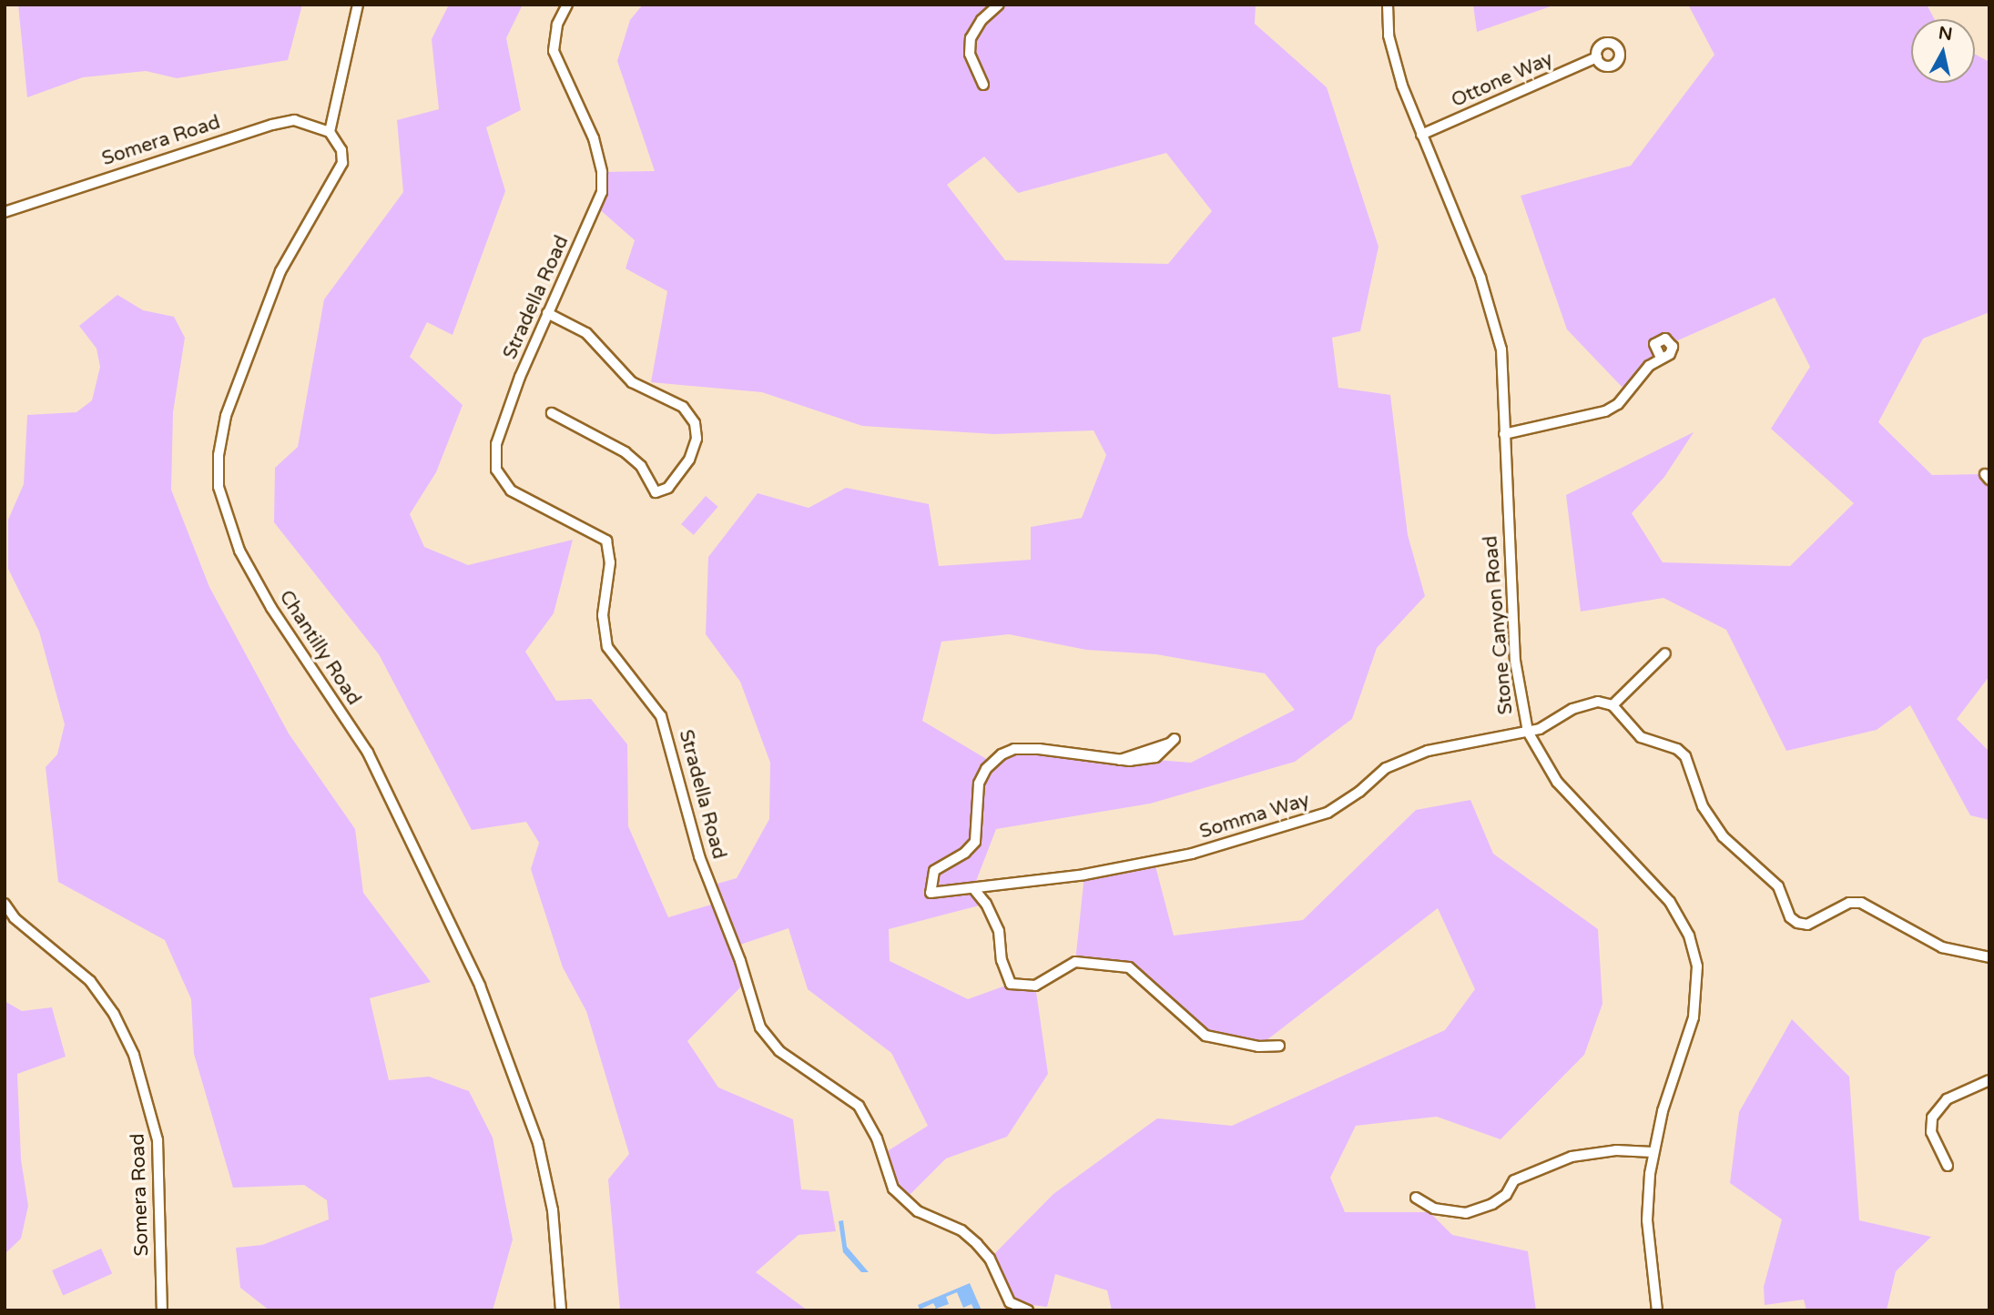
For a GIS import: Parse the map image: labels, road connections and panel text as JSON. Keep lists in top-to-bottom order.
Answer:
{
  "streets": {
    "street": [
      "Ottone Way",
      "Somera Road",
      "Stradella Road",
      "Stone Canyon Road",
      "Chantilly Road",
      "Somma Way"
    ]
  },
  "crossings": [
    ["Ottone Way", "Stone Canyon Road"],
    ["Somera Road", "Chantilly Road"],
    ["Stone Canyon Road", "Somma Way"]
  ],
  "north": "top"
}
